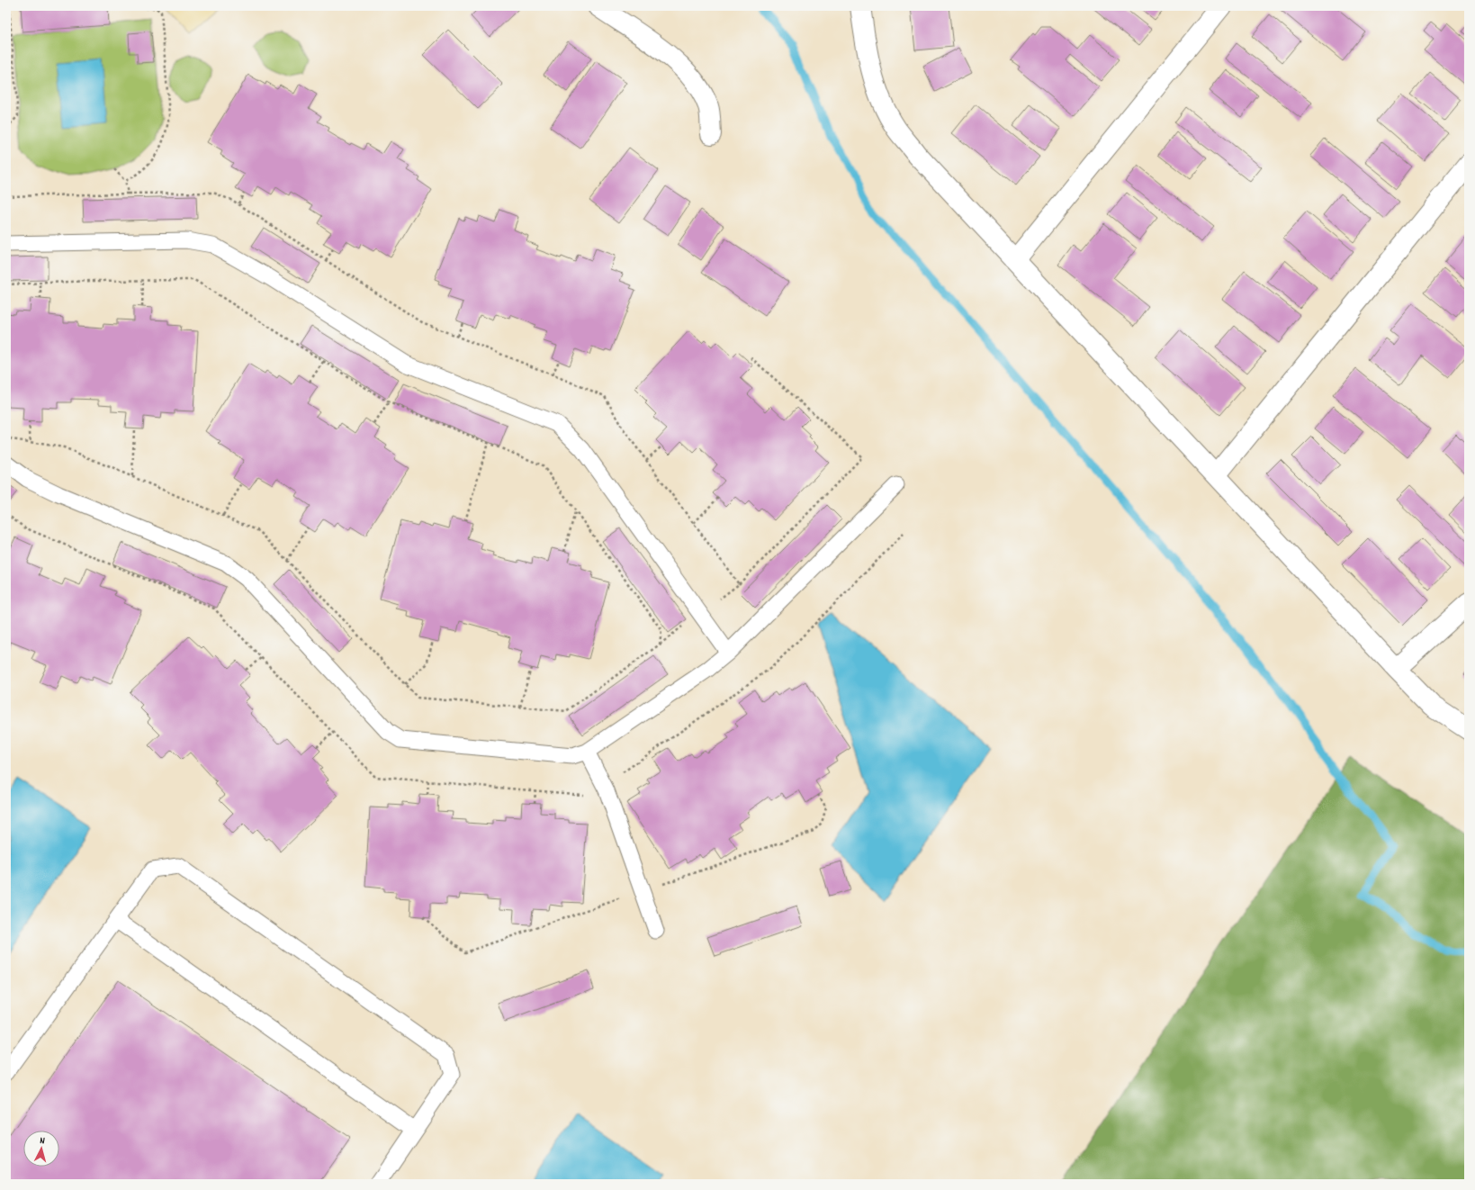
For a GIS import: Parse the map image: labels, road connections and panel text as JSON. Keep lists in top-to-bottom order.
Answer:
{
  "north": "top"
}
